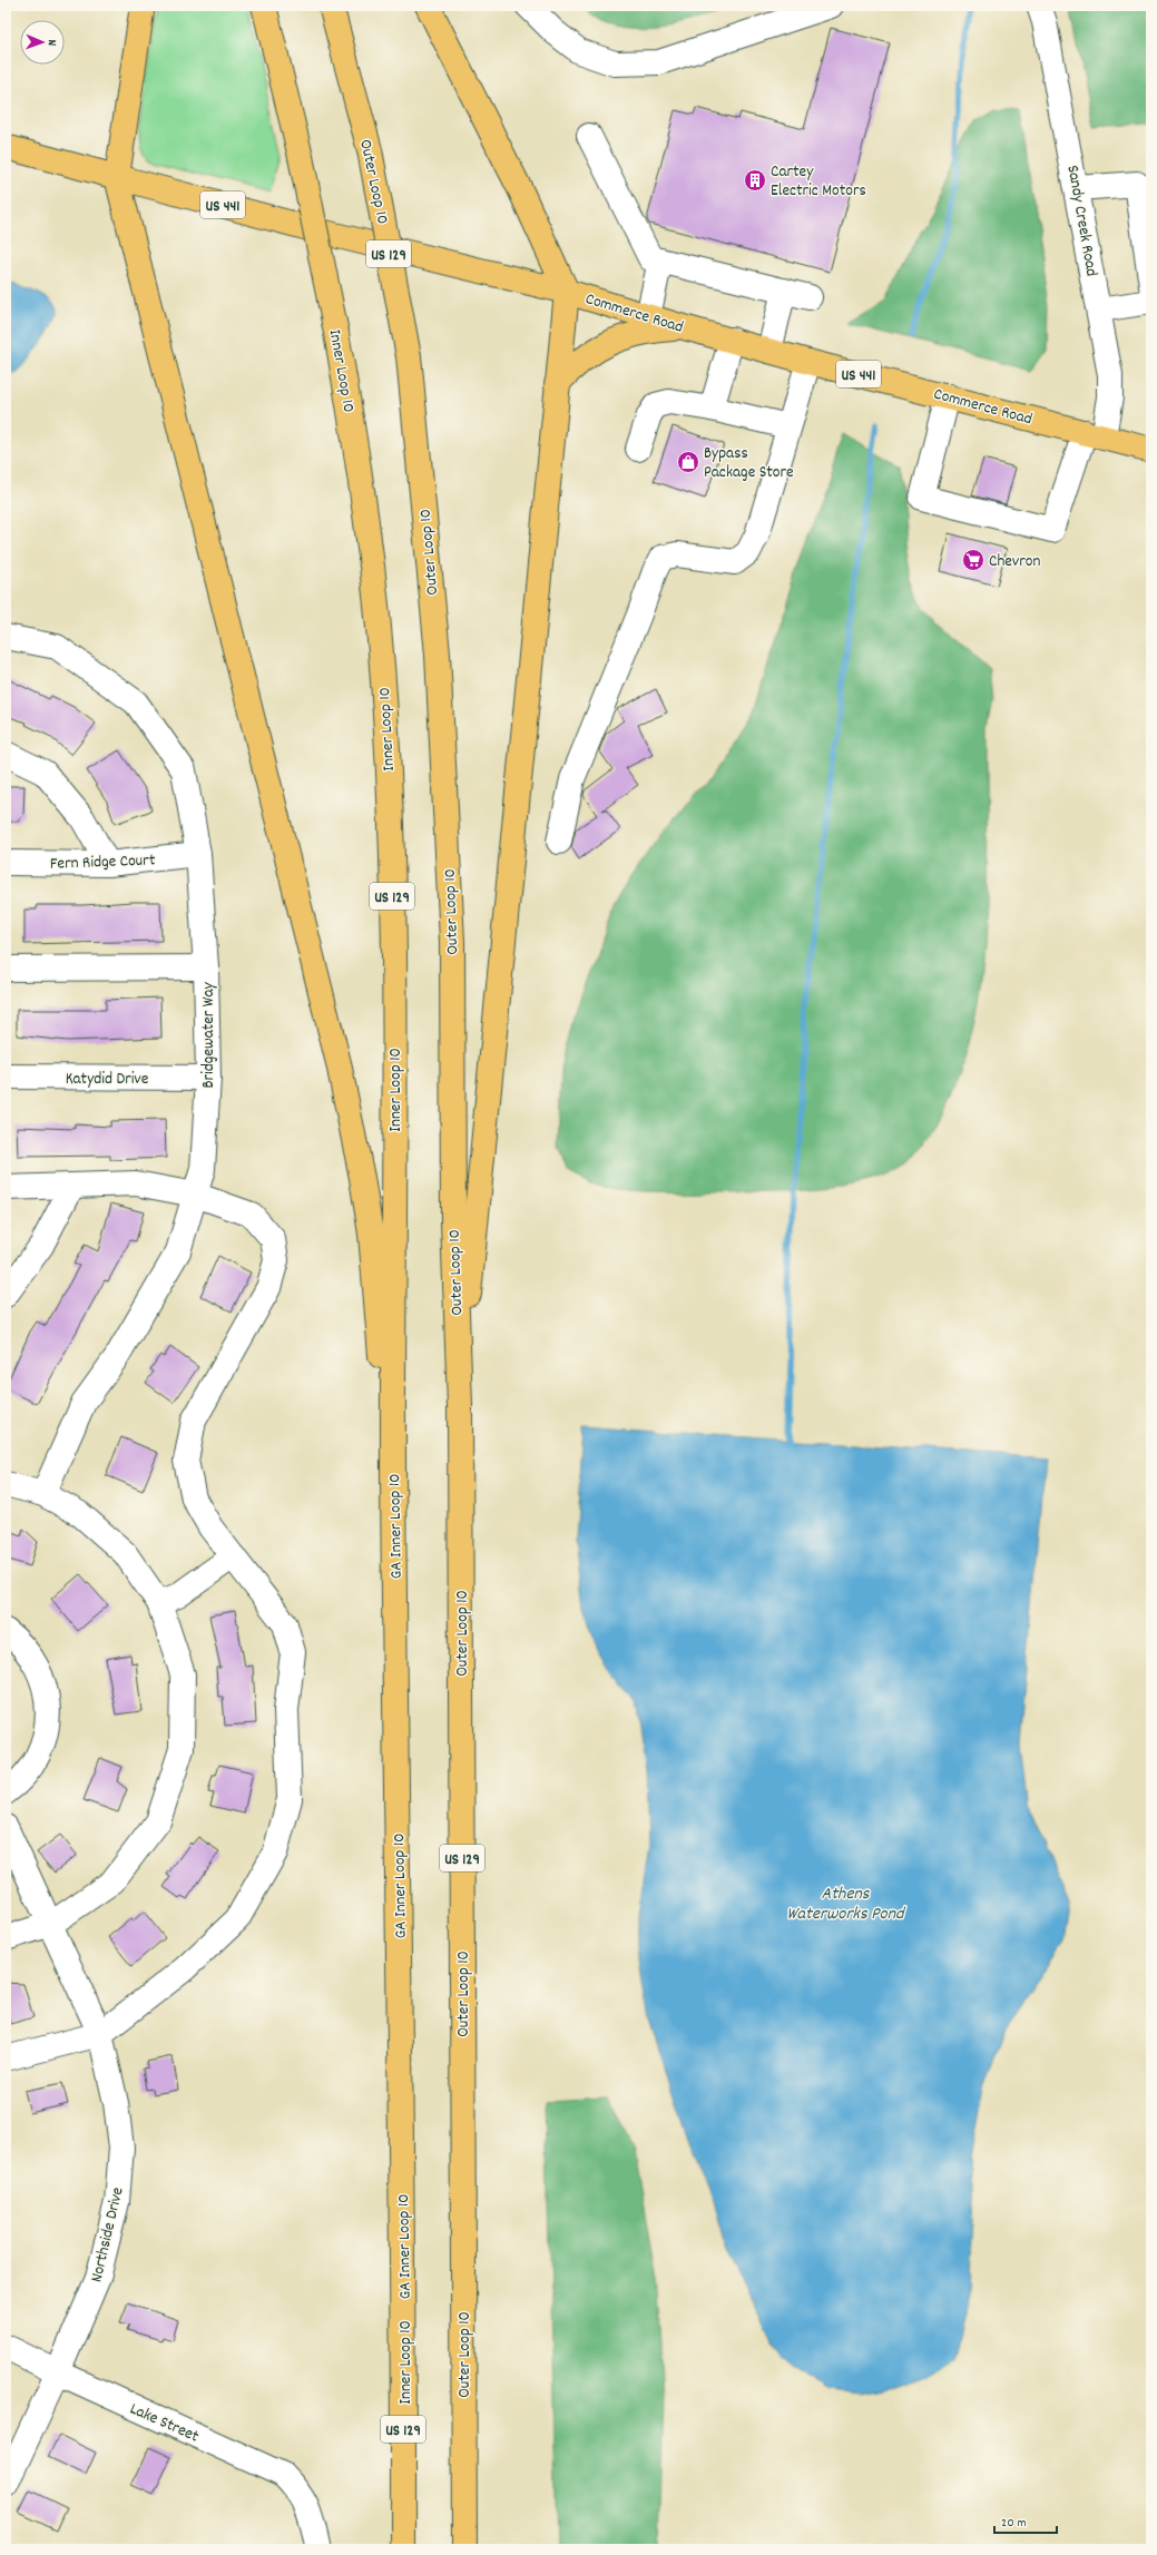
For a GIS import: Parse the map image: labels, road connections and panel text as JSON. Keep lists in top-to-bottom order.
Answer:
{
  "streets": {
    "main road": [
      "Outer Loop 10",
      "US 441",
      "US 129",
      "Commerce Road",
      "Inner Loop 10",
      "GA Inner Loop 10"
    ],
    "street": [
      "Sandy Creek Road",
      "Fern Ridge Court",
      "Bridgewater Way",
      "Katydid Drive",
      "Northside Drive",
      "Lake Street"
    ]
  },
  "crossings": [
    ["Sandy Creek Road", "Commerce Road"],
    ["Inner Loop 10", "GA Inner Loop 10"],
    ["Fern Ridge Court", "Bridgewater Way"],
    ["Bridgewater Way", "Katydid Drive"],
    ["Northside Drive", "Lake Street"]
  ],
  "water": ["Athens Waterworks Pond"],
  "places": {
    "building": ["Cartey Electric Motors"],
    "shop": ["Bypass Package Store"],
    "supermarket": ["Chevron"]
  },
  "scale_bar": "20 m",
  "north": "right"
}
